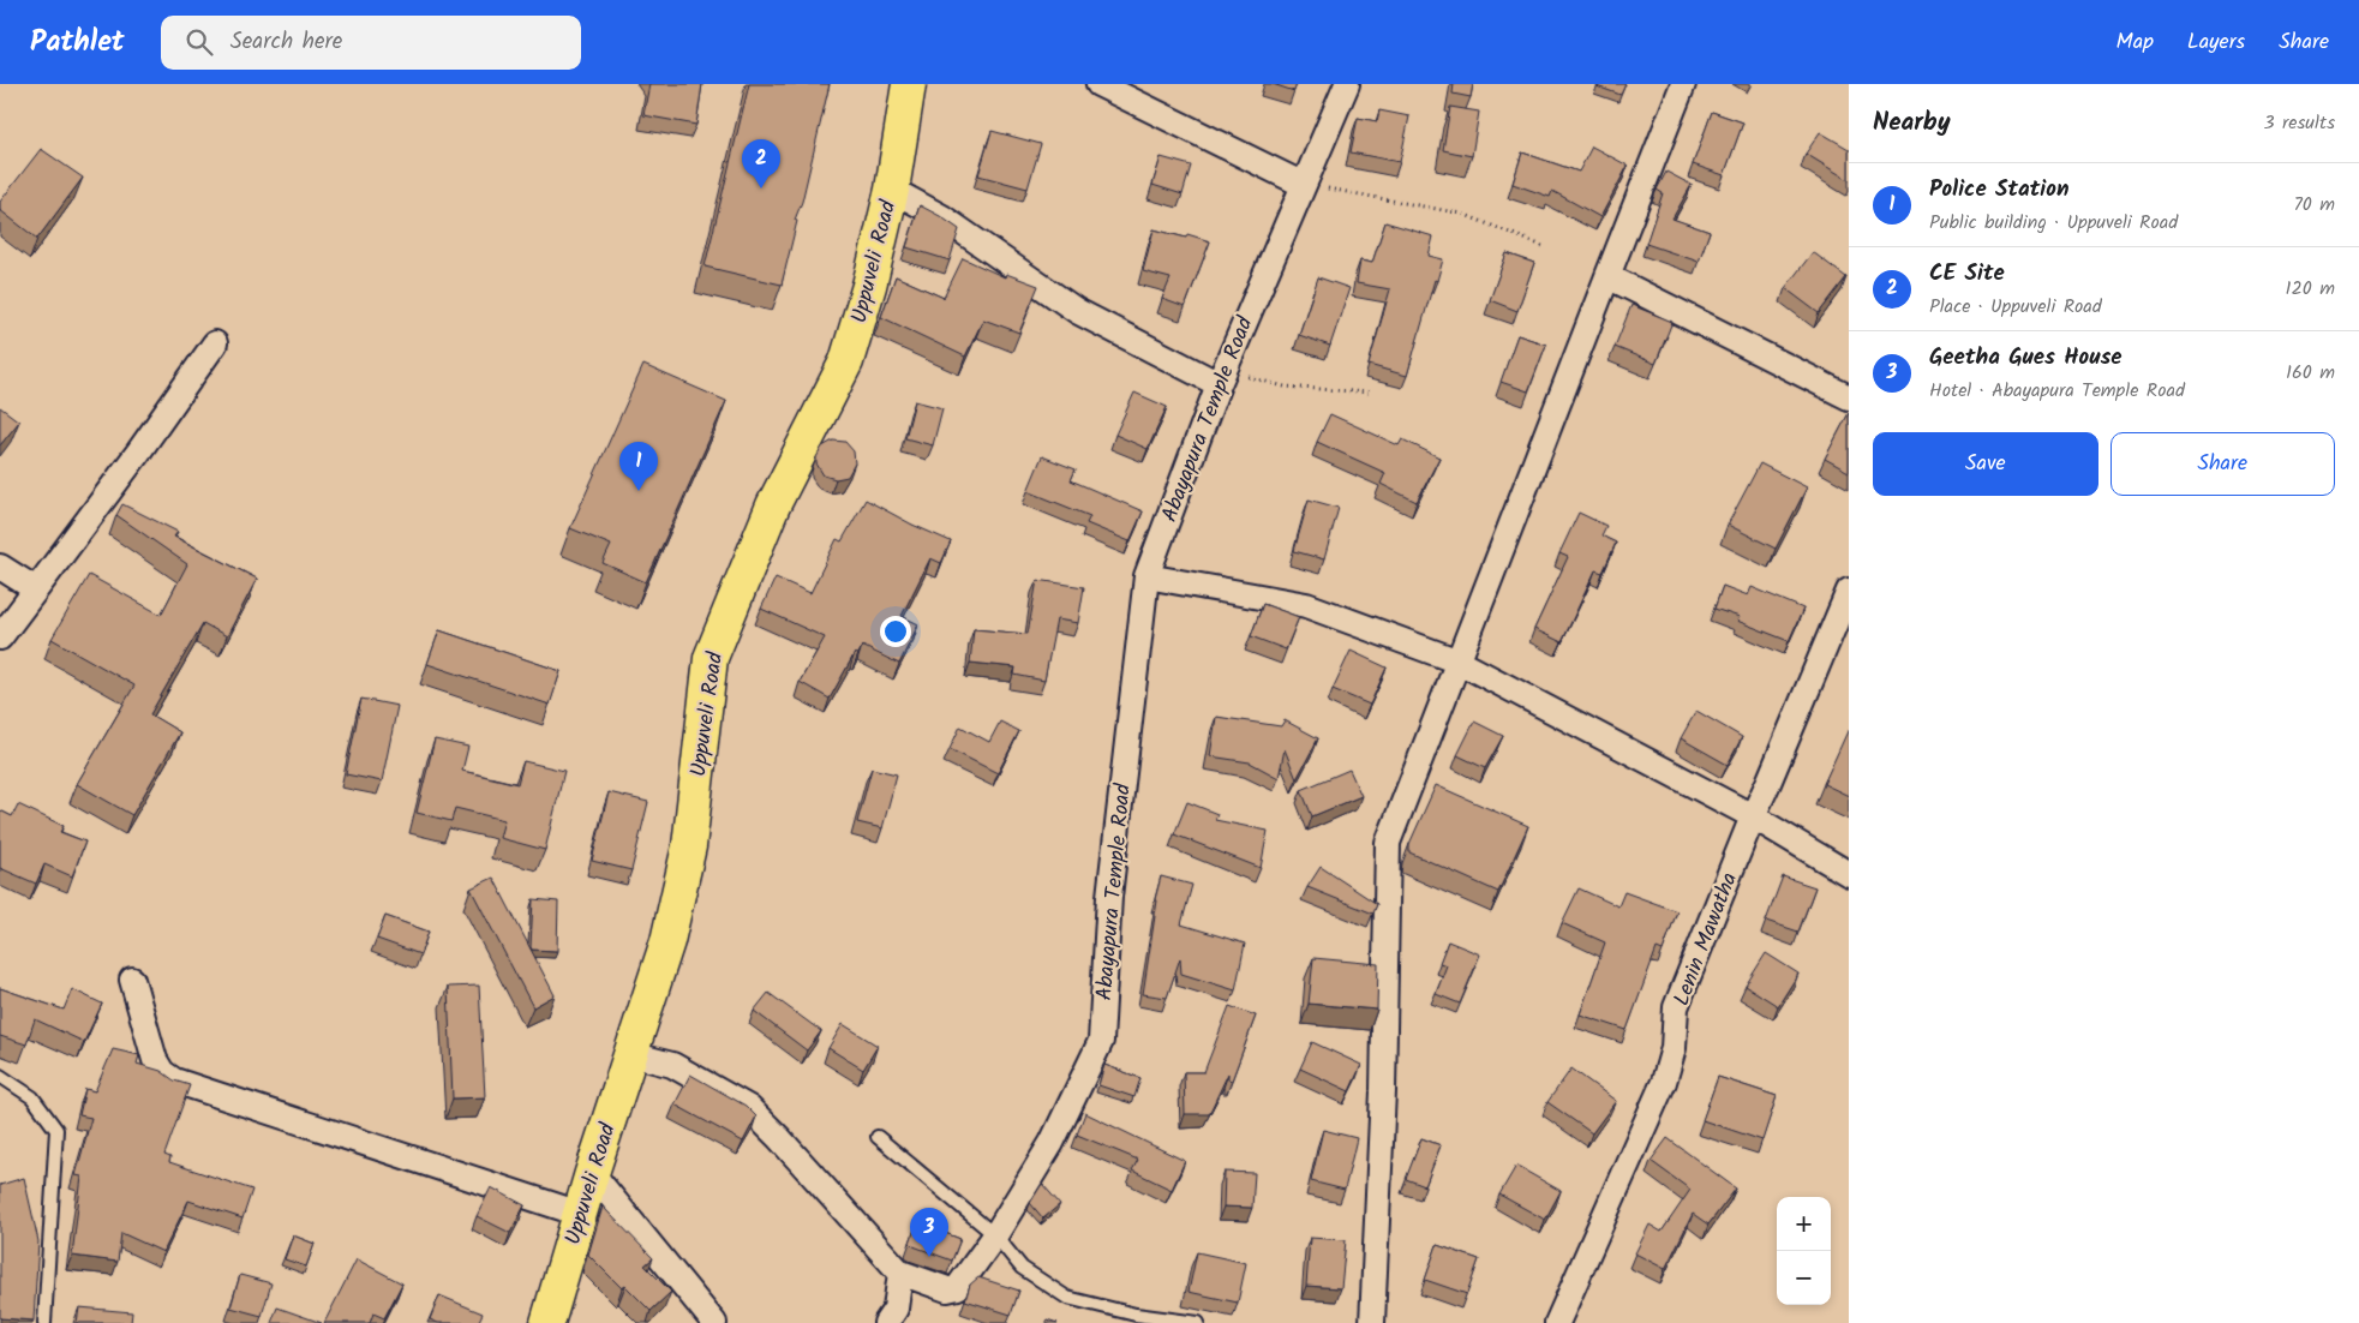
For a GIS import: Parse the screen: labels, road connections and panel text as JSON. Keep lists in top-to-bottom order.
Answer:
{
  "streets": {
    "main road": ["Uppuveli Road"],
    "street": ["Abayapura Temple Road", "Lenin Mawatha"]
  },
  "crossings": [
    ["Uppuveli Road", "Abayapura Temple Road"]
  ],
  "page": {
    "header": "Pathlet",
    "search": "Search here",
    "nav": ["Map", "Layers", "Share"],
    "heading": ["Nearby", "3 results"],
    "pins": ["2", "1", "3"],
    "list": [
      {
        "mark": "1",
        "name": "Police Station",
        "note": "Public building · Uppuveli Road",
        "value": "70 m"
      },
      {
        "mark": "2",
        "name": "CE Site",
        "note": "Place · Uppuveli Road",
        "value": "120 m"
      },
      {
        "mark": "3",
        "name": "Geetha Gues House",
        "note": "Hotel · Abayapura Temple Road",
        "value": "160 m"
      }
    ],
    "buttons": ["Save", "Share"],
    "map_buttons": ["+", "−"]
  }
}
